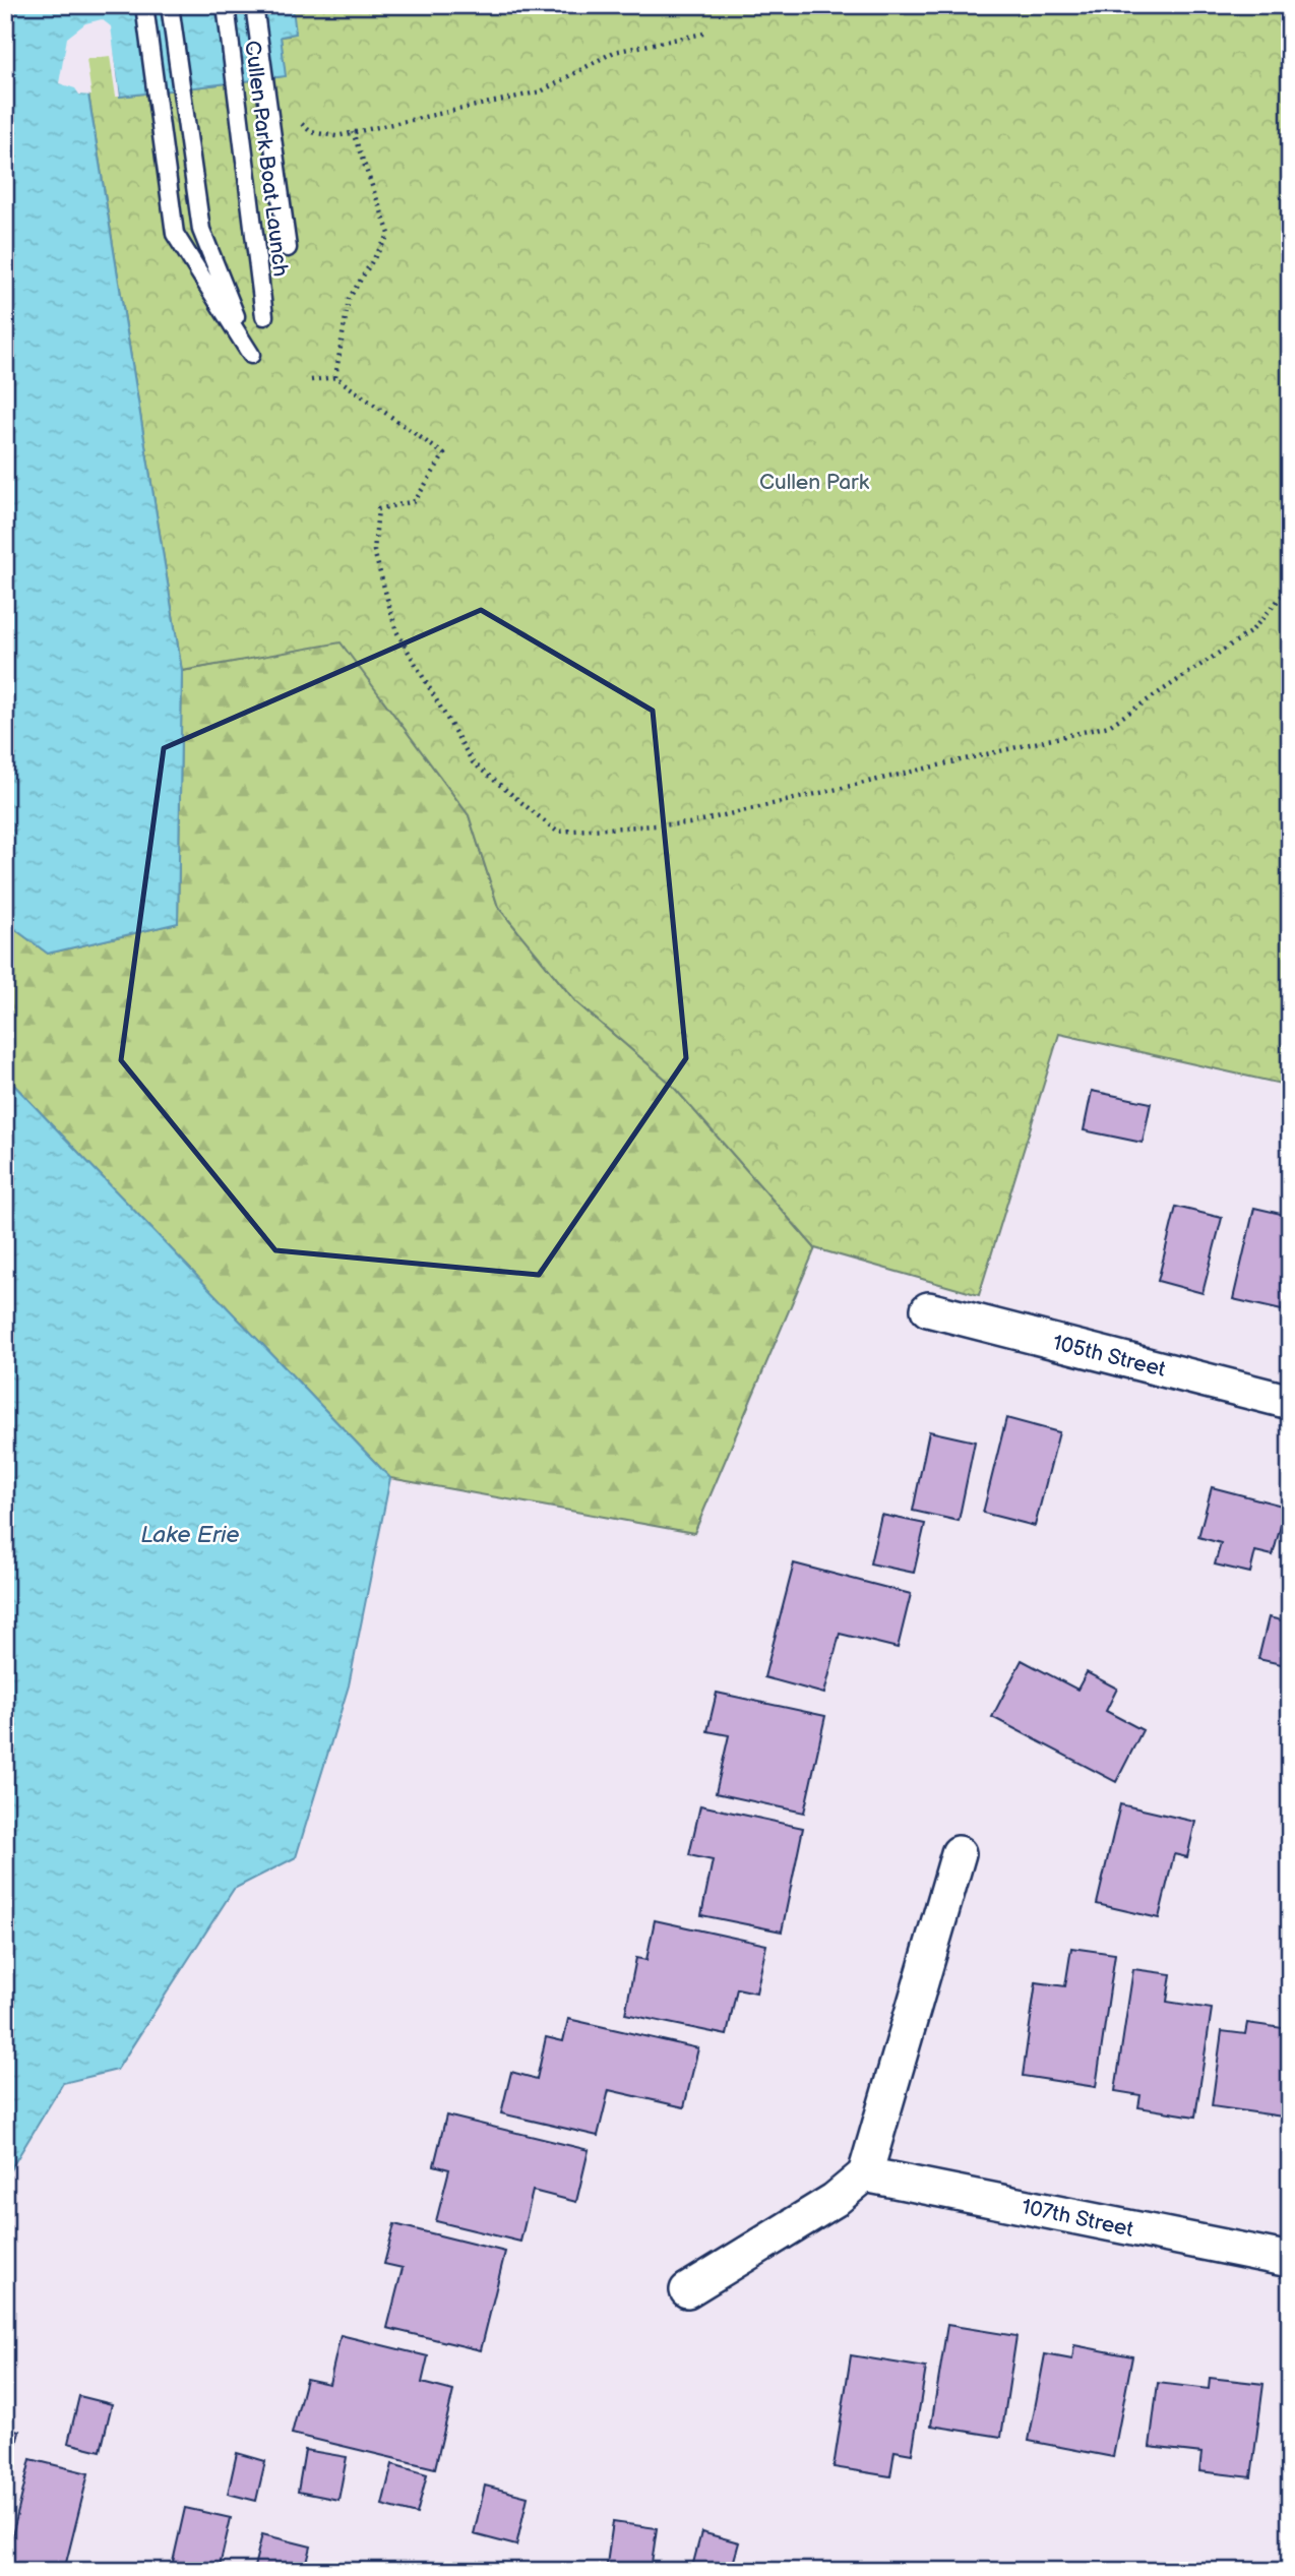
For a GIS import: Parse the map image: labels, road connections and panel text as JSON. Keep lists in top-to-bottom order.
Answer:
{
  "streets": {
    "street": ["105th Street", "107th Street"],
    "lane": ["Cullen Park Boat Launch"]
  },
  "water": ["Lake Erie"],
  "parks": ["Cullen Park"]
}
